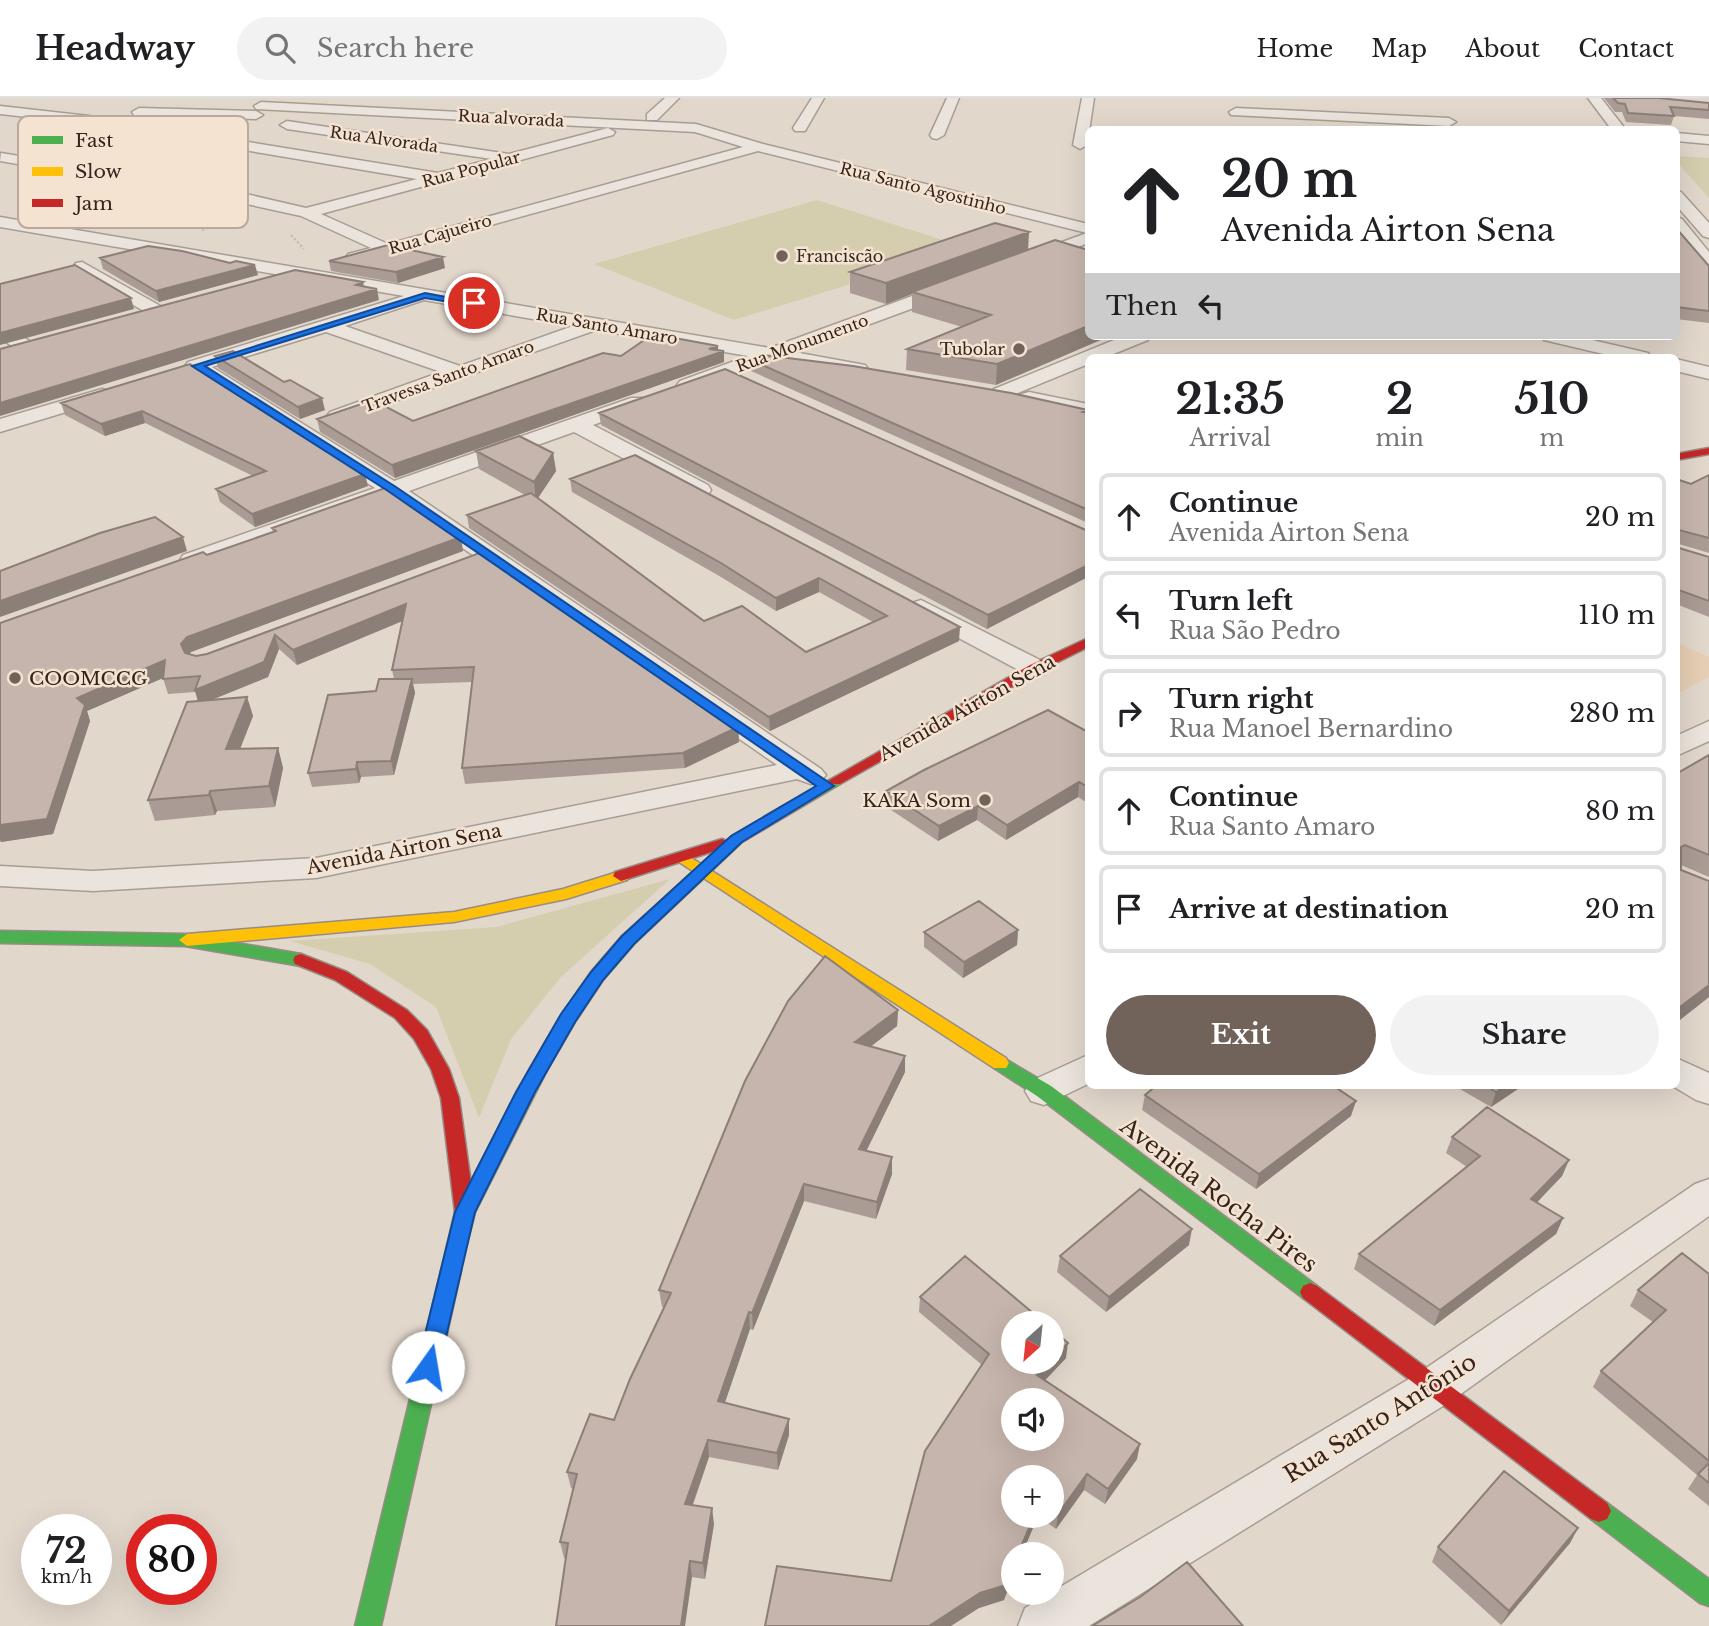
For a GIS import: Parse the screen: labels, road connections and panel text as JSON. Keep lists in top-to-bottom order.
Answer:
{
  "streets": {
    "main road": ["Avenida Airton Sena", "Avenida Rocha Pires"],
    "street": [
      "Rua alvorada",
      "Rua Alvorada",
      "Rua Popular",
      "Rua Santo Agostinho",
      "Rua Cajueiro",
      "Rua Santo Amaro",
      "Rua Monumento",
      "Travessa Santo Amaro",
      "Rua Santo Antônio"
    ]
  },
  "crossings": [
    ["Rua alvorada", "Rua Alvorada"],
    ["Rua alvorada", "Rua Popular"],
    ["Rua alvorada", "Rua Santo Agostinho"],
    ["Rua alvorada", "Rua Cajueiro"],
    ["Rua Alvorada", "Rua Popular"],
    ["Rua Santo Agostinho", "Rua Cajueiro"],
    ["Rua Cajueiro", "Rua Santo Amaro"],
    ["Rua Santo Amaro", "Rua Monumento"],
    ["Rua Santo Amaro", "Travessa Santo Amaro"],
    ["Avenida Airton Sena", "Avenida Rocha Pires"],
    ["Avenida Rocha Pires", "Rua Santo Antônio"]
  ],
  "places": [
    "Franciscão",
    "Tubolar",
    "COOMCCG",
    "KAKA Som"
  ],
  "legend": ["Fast", "Slow", "Jam"],
  "north": "bottom left",
  "page": {
    "header": "Headway",
    "search": "Search here",
    "nav": [
      "Home",
      "Map",
      "About",
      "Contact"
    ],
    "turn": ["20 m", "Avenida Airton Sena"],
    "then": "Then",
    "eta": [
      "21:35",
      "Arrival",
      "2",
      "min",
      "510",
      "m"
    ],
    "list": [
      {
        "name": "Continue",
        "note": "Avenida Airton Sena",
        "value": "20 m"
      },
      {
        "name": "Turn left",
        "note": "Rua São Pedro",
        "value": "110 m"
      },
      {
        "name": "Turn right",
        "note": "Rua Manoel Bernardino",
        "value": "280 m"
      },
      {
        "name": "Continue",
        "note": "Rua Santo Amaro",
        "value": "80 m"
      },
      {
        "name": "Arrive at destination",
        "value": "20 m"
      }
    ],
    "buttons": ["Exit", "Share"],
    "map_buttons": ["+", "−"],
    "speed": "72 km/h",
    "limit": "80"
  }
}
